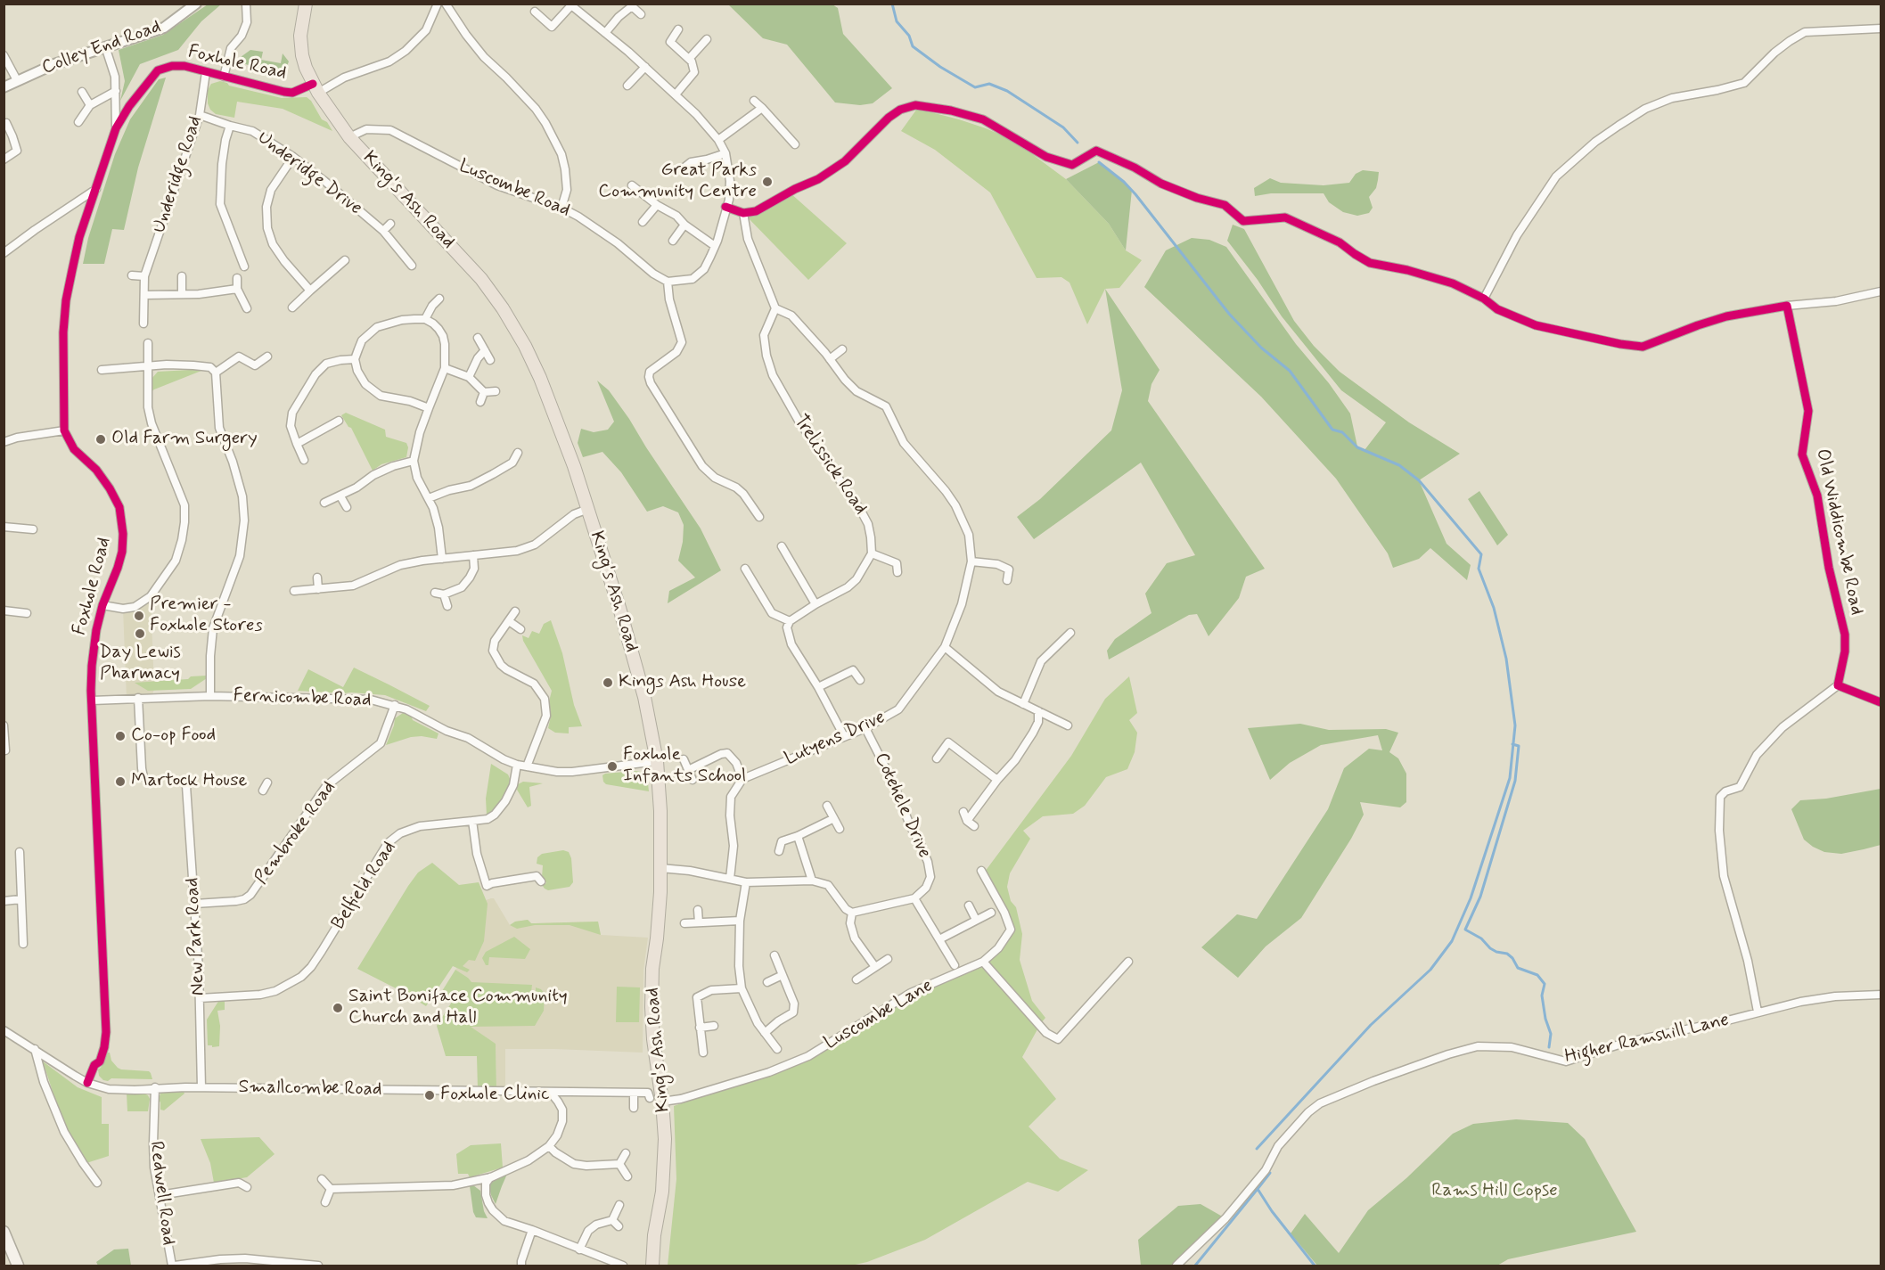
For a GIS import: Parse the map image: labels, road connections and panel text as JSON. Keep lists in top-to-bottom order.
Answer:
{
  "streets": {
    "highway": ["King's Ash Road"],
    "street": [
      "Colley End Road",
      "Foxhole Road",
      "Underidge Drive",
      "Underidge Road",
      "Luscombe Road",
      "Trelissick Road",
      "Old Widdicombe Road",
      "Fernicombe Road",
      "Lutyens Drive",
      "Cotehele Drive",
      "Pembroke Road",
      "Belfield Road",
      "New Park Road",
      "Luscombe Lane",
      "Higher Ramshill Lane",
      "Smallcombe Road",
      "Redwell Road"
    ]
  },
  "crossings": [
    ["Foxhole Road", "Underidge Road"],
    ["Foxhole Road", "King's Ash Road"],
    ["Foxhole Road", "Fernicombe Road"],
    ["Foxhole Road", "Smallcombe Road"],
    ["Underidge Drive", "Underidge Road"],
    ["Luscombe Road", "King's Ash Road"],
    ["King's Ash Road", "Fernicombe Road"],
    ["King's Ash Road", "Luscombe Lane"],
    ["King's Ash Road", "Smallcombe Road"],
    ["Trelissick Road", "Lutyens Drive"],
    ["Fernicombe Road", "Pembroke Road"],
    ["Fernicombe Road", "Belfield Road"],
    ["Lutyens Drive", "Cotehele Drive"],
    ["Pembroke Road", "New Park Road"],
    ["Belfield Road", "New Park Road"],
    ["New Park Road", "Smallcombe Road"],
    ["Luscombe Lane", "Smallcombe Road"],
    ["Smallcombe Road", "Redwell Road"]
  ],
  "parks": ["Rams Hill Copse"],
  "places": [
    "Great Parks Community Centre",
    "Old Farm Surgery",
    "Premier - Foxhole Stores",
    "Day Lewis Pharmacy",
    "Kings Ash House",
    "Co-op Food",
    "Foxhole Infants School",
    "Martock House",
    "Saint Boniface Community Church and Hall",
    "Foxhole Clinic"
  ]
}
